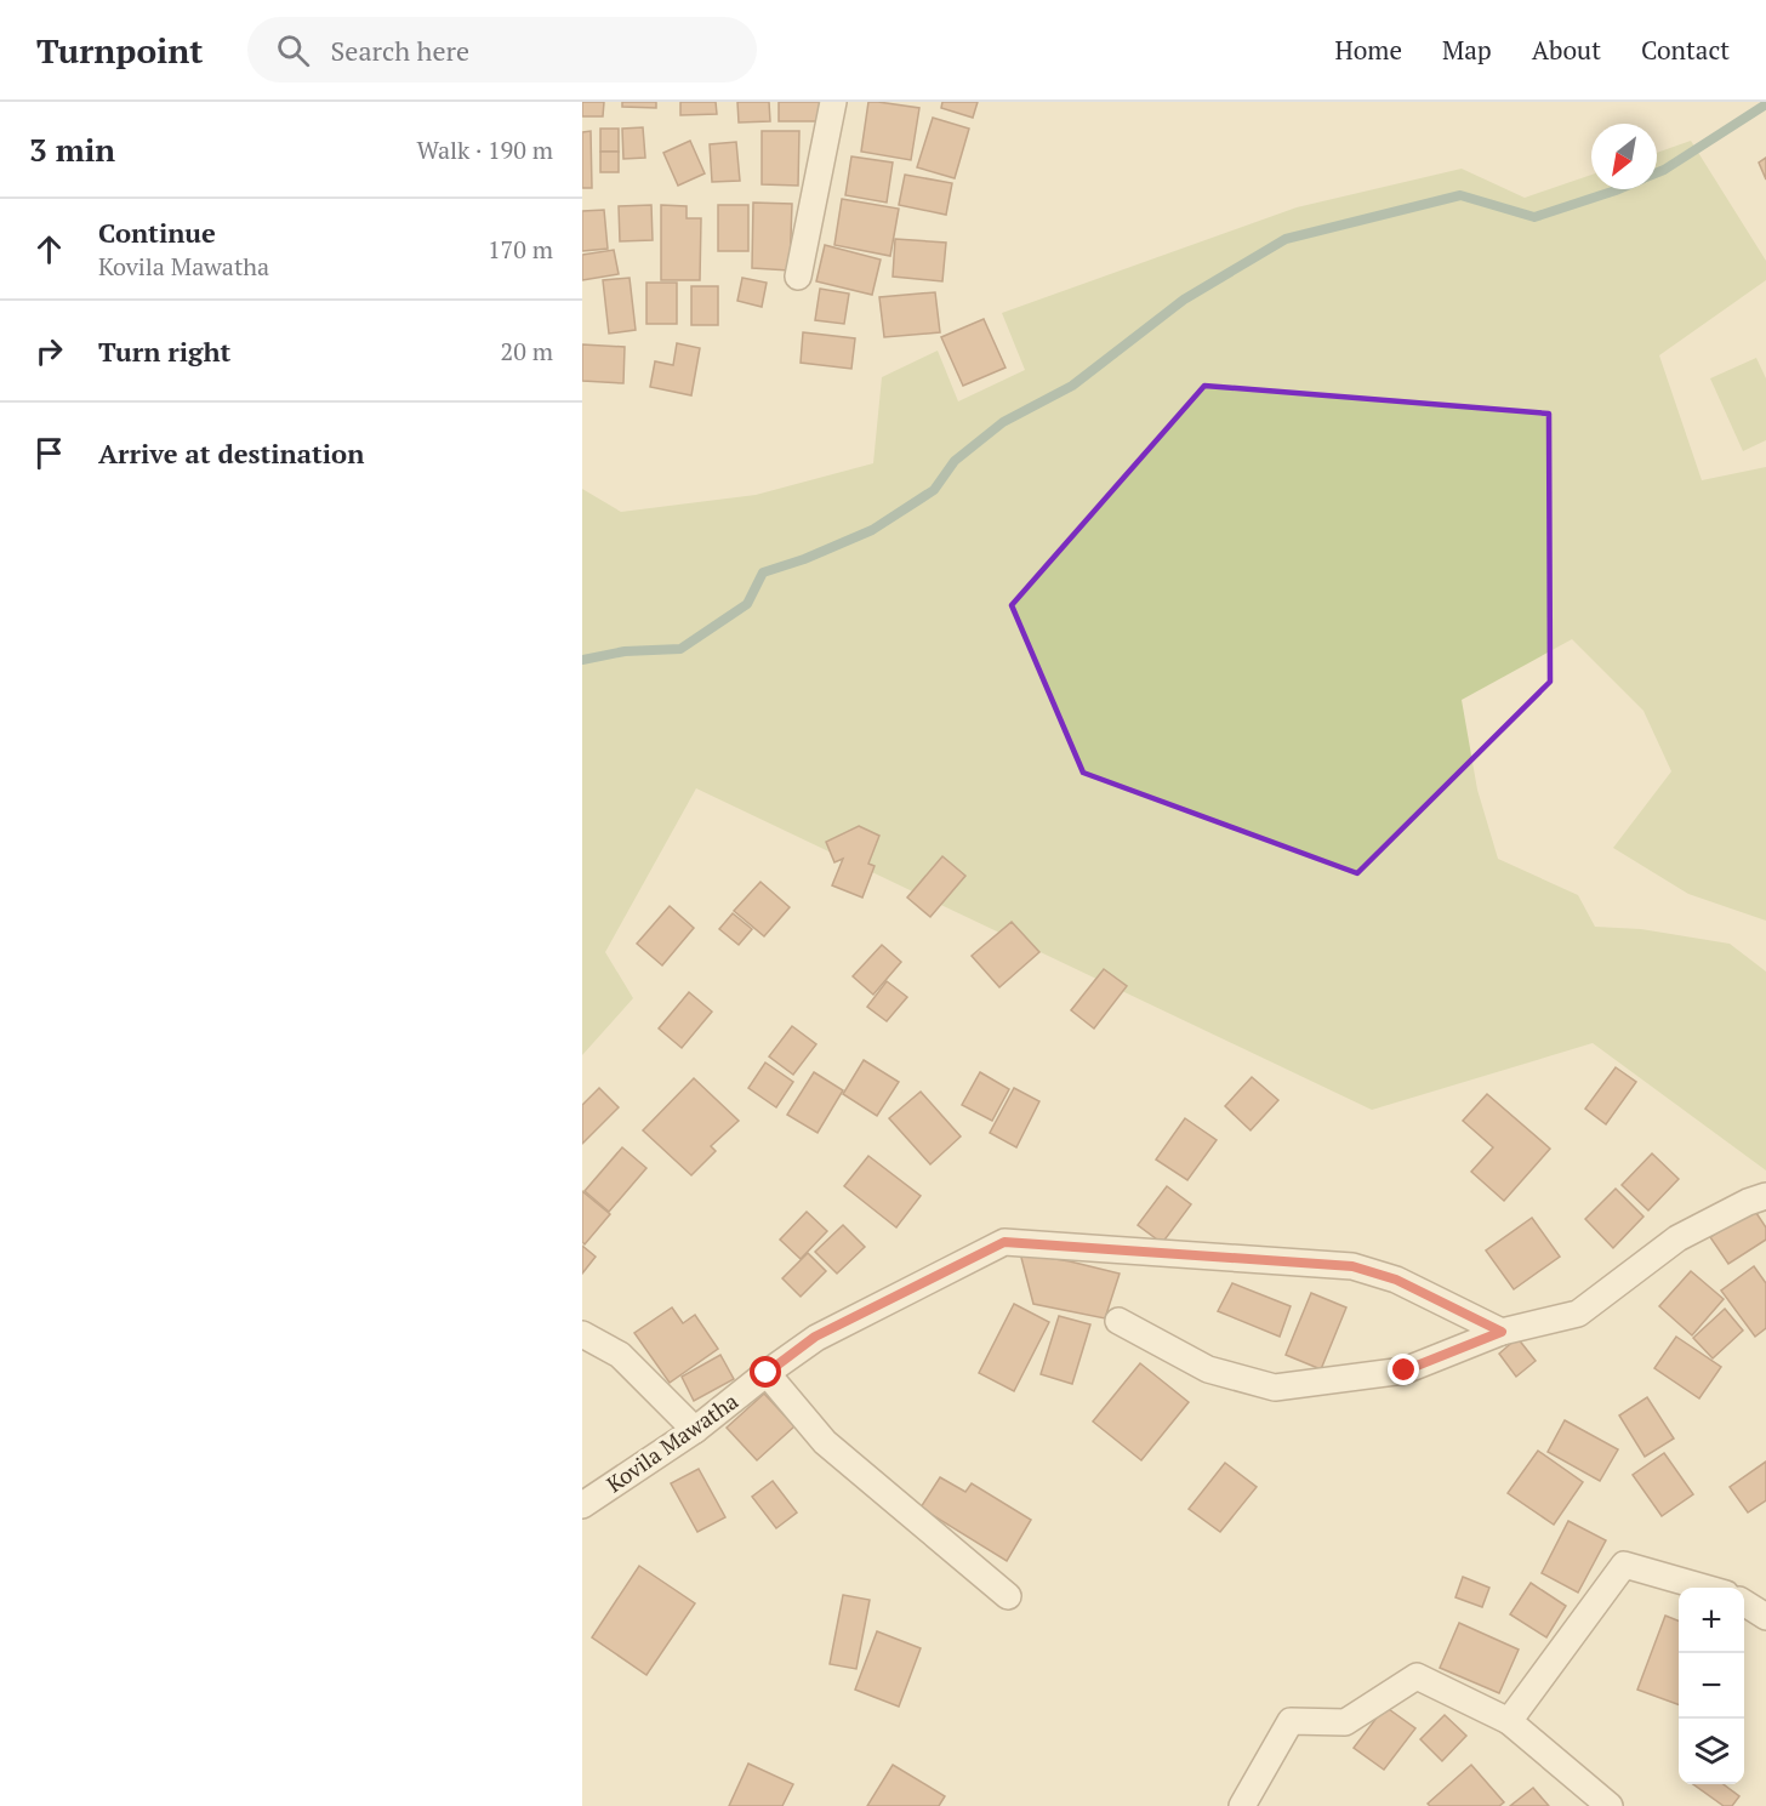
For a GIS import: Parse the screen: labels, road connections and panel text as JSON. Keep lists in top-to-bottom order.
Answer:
{
  "streets": {
    "street": ["Kovila Mawatha"]
  },
  "north": "bottom left",
  "page": {
    "header": "Turnpoint",
    "search": "Search here",
    "nav": [
      "Home",
      "Map",
      "About",
      "Contact"
    ],
    "heading": ["3 min", "Walk · 190 m"],
    "list": [
      ["Continue", "Kovila Mawatha", "170 m"],
      ["Turn right", "20 m"],
      "Arrive at destination"
    ],
    "map_buttons": ["+", "−"]
  }
}
